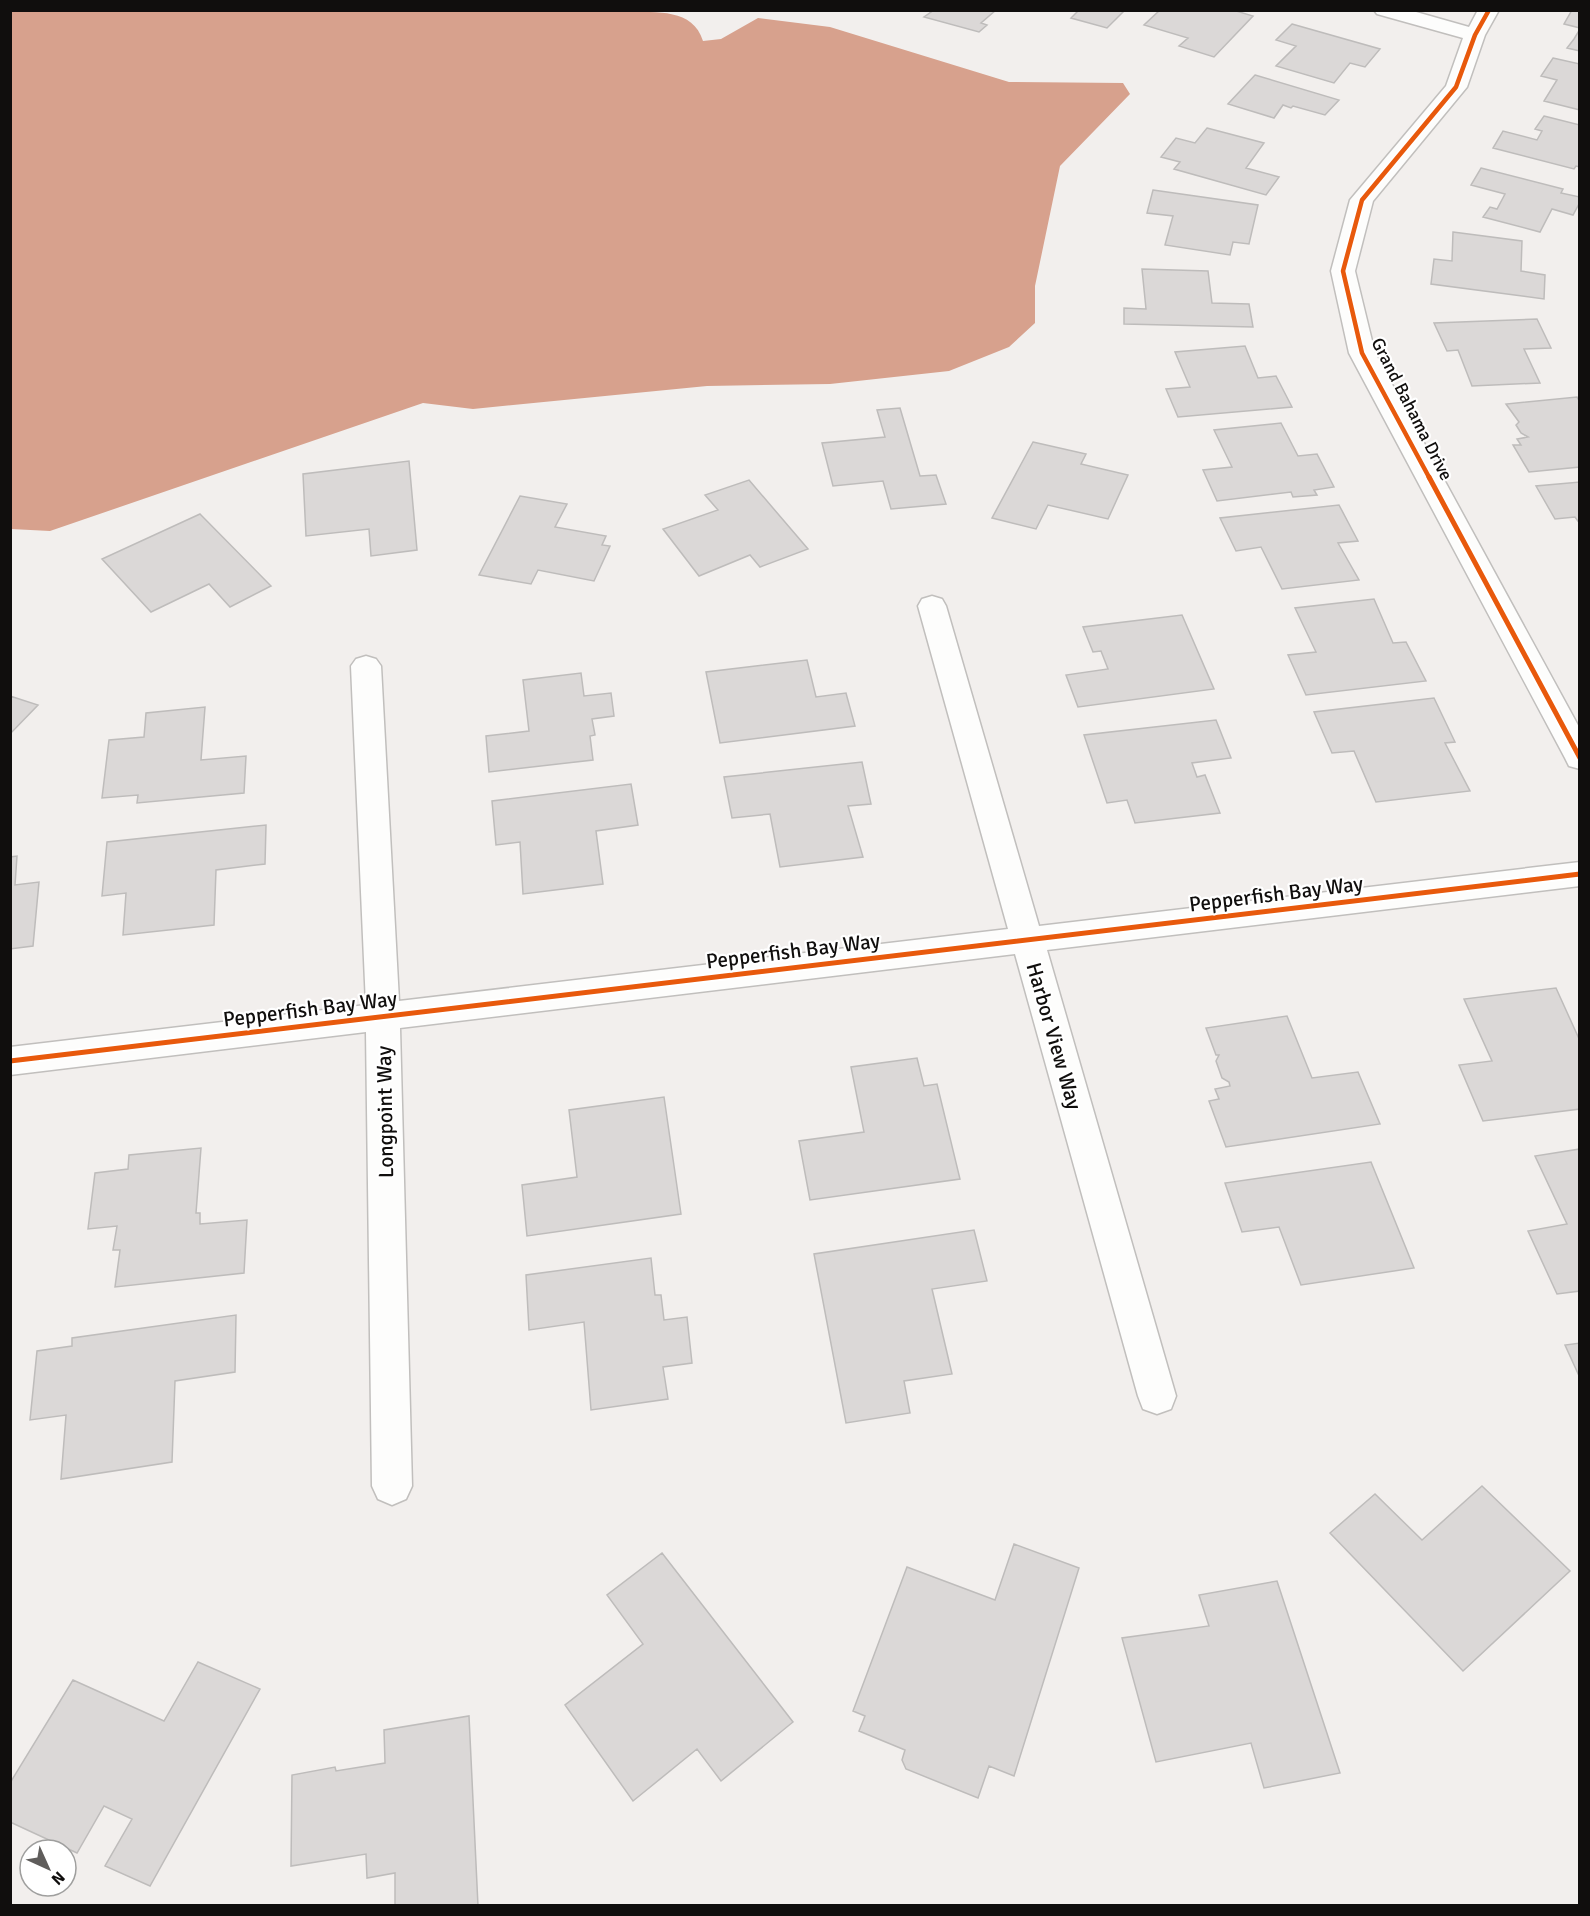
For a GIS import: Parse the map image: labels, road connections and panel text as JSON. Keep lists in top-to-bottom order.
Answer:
{
  "streets": {
    "street": [
      "Grand Bahama Drive",
      "Pepperfish Bay Way",
      "Harbor View Way",
      "Longpoint Way"
    ]
  },
  "crossings": [
    ["Pepperfish Bay Way", "Harbor View Way"],
    ["Pepperfish Bay Way", "Longpoint Way"]
  ],
  "north": "bottom right"
}
